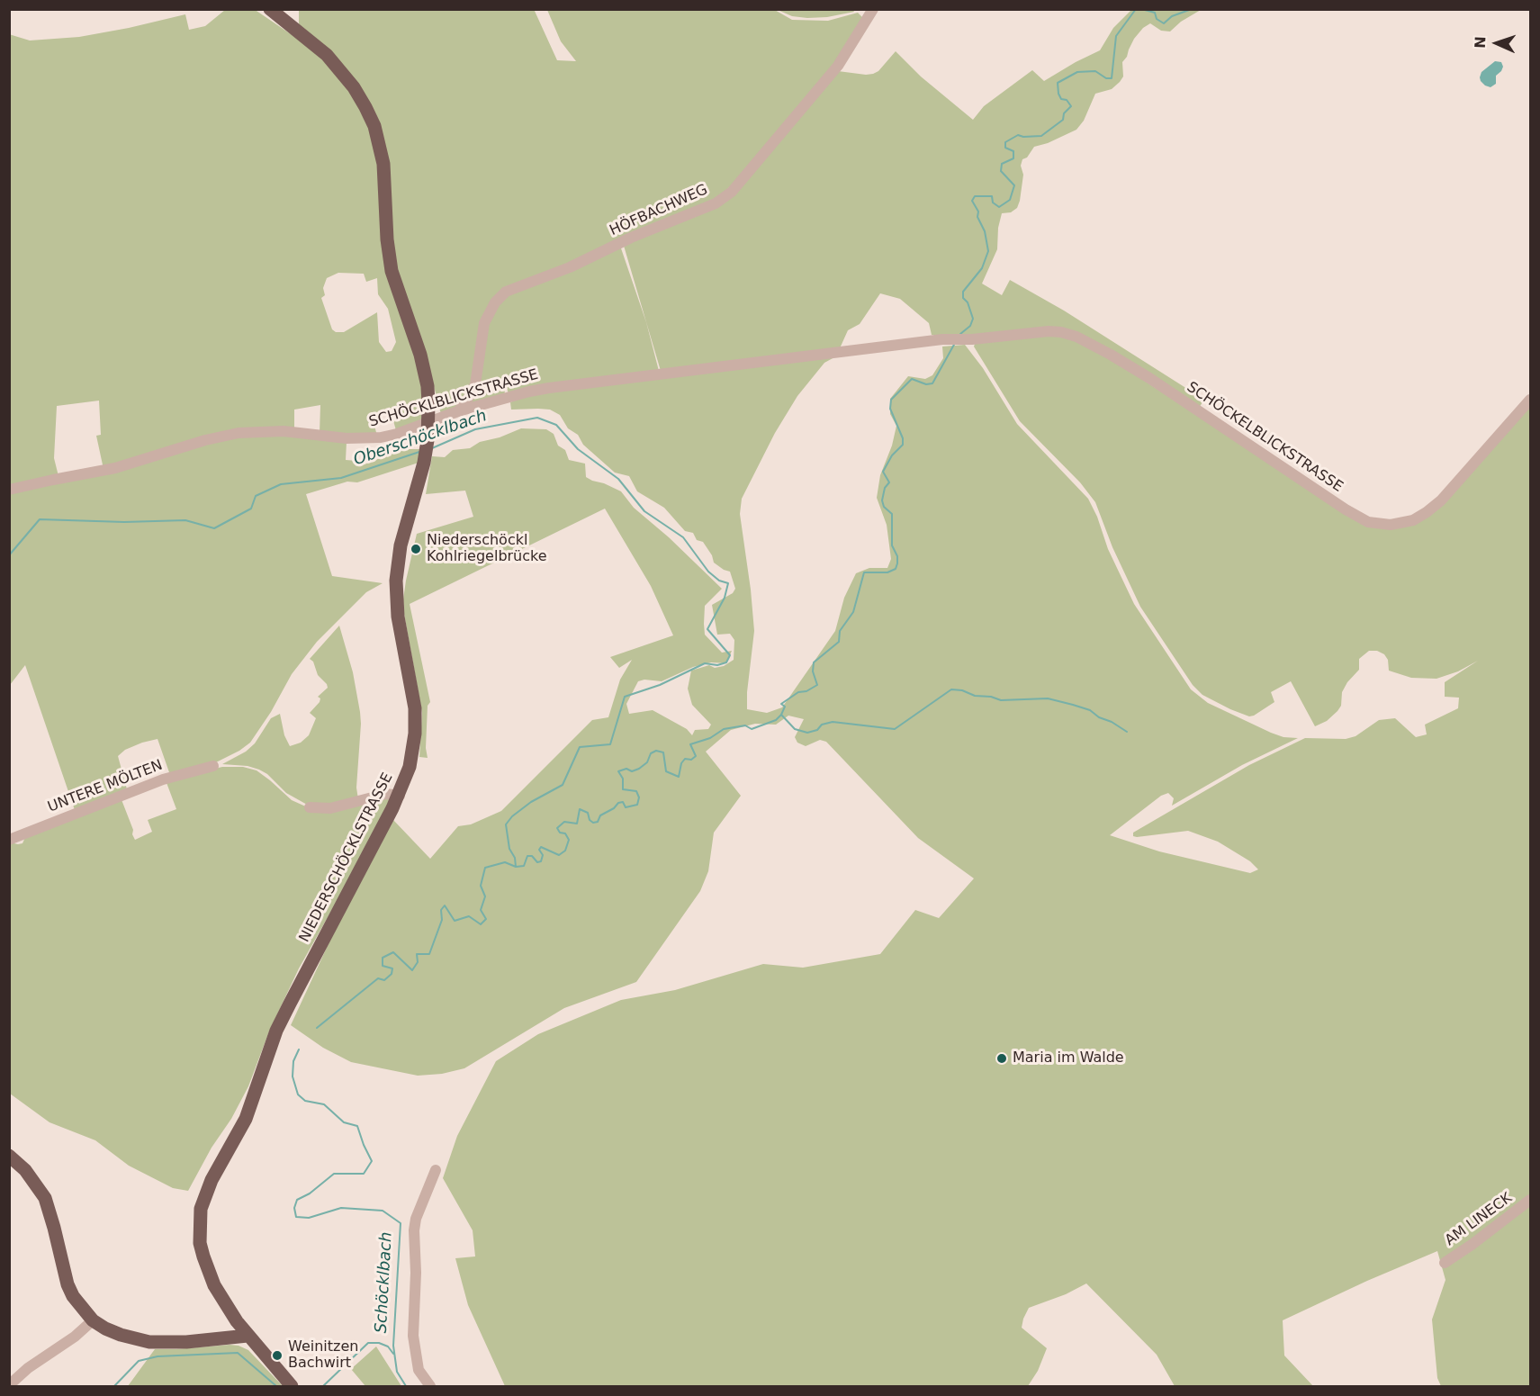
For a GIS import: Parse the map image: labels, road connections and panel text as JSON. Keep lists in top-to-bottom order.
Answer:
{
  "streets": {
    "main road": ["NIEDERSCHÖCKLSTRASSE"],
    "street": [
      "HÖFBACHWEG",
      "SCHÖCKLBLICKSTRASSE",
      "SCHÖCKELBLICKSTRASSE",
      "UNTERE MÖLTEN",
      "AM LINECK"
    ]
  },
  "crossings": [
    ["HÖFBACHWEG", "SCHÖCKLBLICKSTRASSE"],
    ["SCHÖCKLBLICKSTRASSE", "SCHÖCKELBLICKSTRASSE"],
    ["SCHÖCKLBLICKSTRASSE", "NIEDERSCHÖCKLSTRASSE"]
  ],
  "water": ["Oberschöcklbach", "Schöcklbach"],
  "places": ["Niederschöckl Kohlriegelbrücke", "Maria im Walde", "Weinitzen Bachwirt"],
  "north": "left"
}
